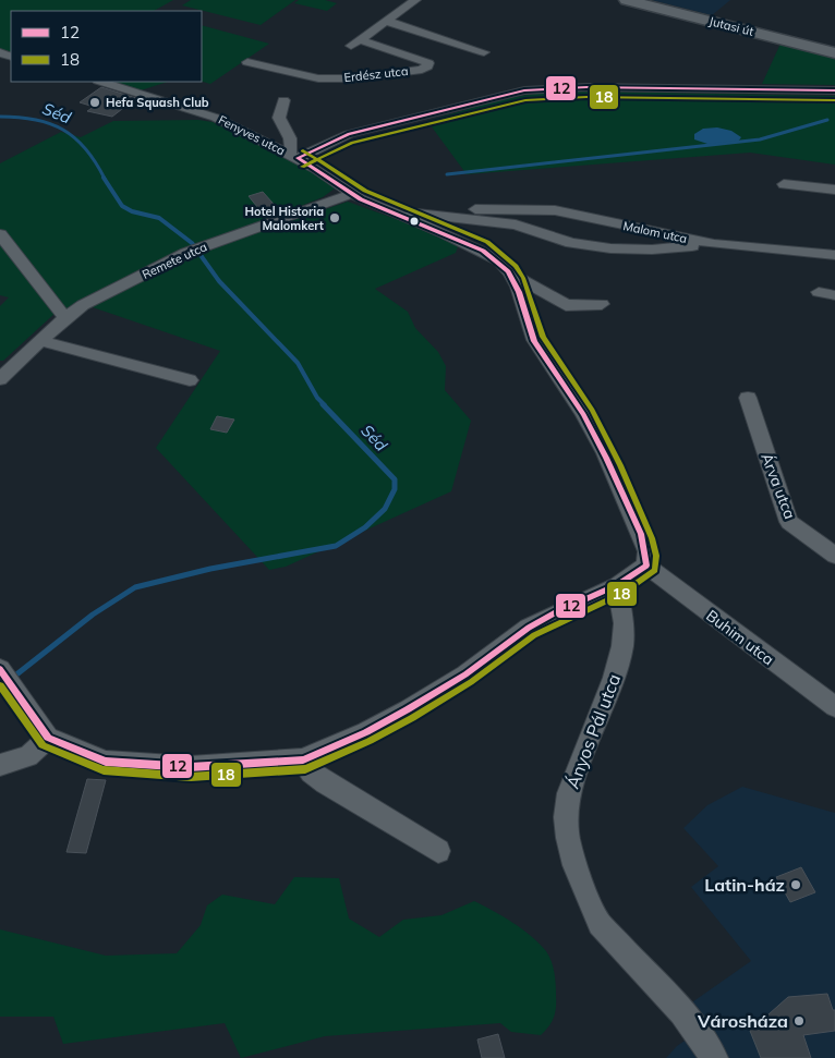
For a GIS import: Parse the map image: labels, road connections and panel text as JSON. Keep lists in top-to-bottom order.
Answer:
{
  "streets": {
    "street": [
      "Jutasi út",
      "Erdész utca",
      "Fenyves utca",
      "Malom utca",
      "Remete utca",
      "Árva utca",
      "Buhim utca",
      "Ányos Pál utca"
    ]
  },
  "crossings": [
    ["Fenyves utca", "Remete utca"],
    ["Fenyves utca", "Buhim utca"]
  ],
  "water": ["Séd"],
  "places": [
    "Hefa Squash Club",
    "Hotel Historia Malomkert",
    "Latin-ház",
    "Városháza"
  ],
  "lines": ["transit line 12", "transit line 18"],
  "legend": ["12", "18"]
}
